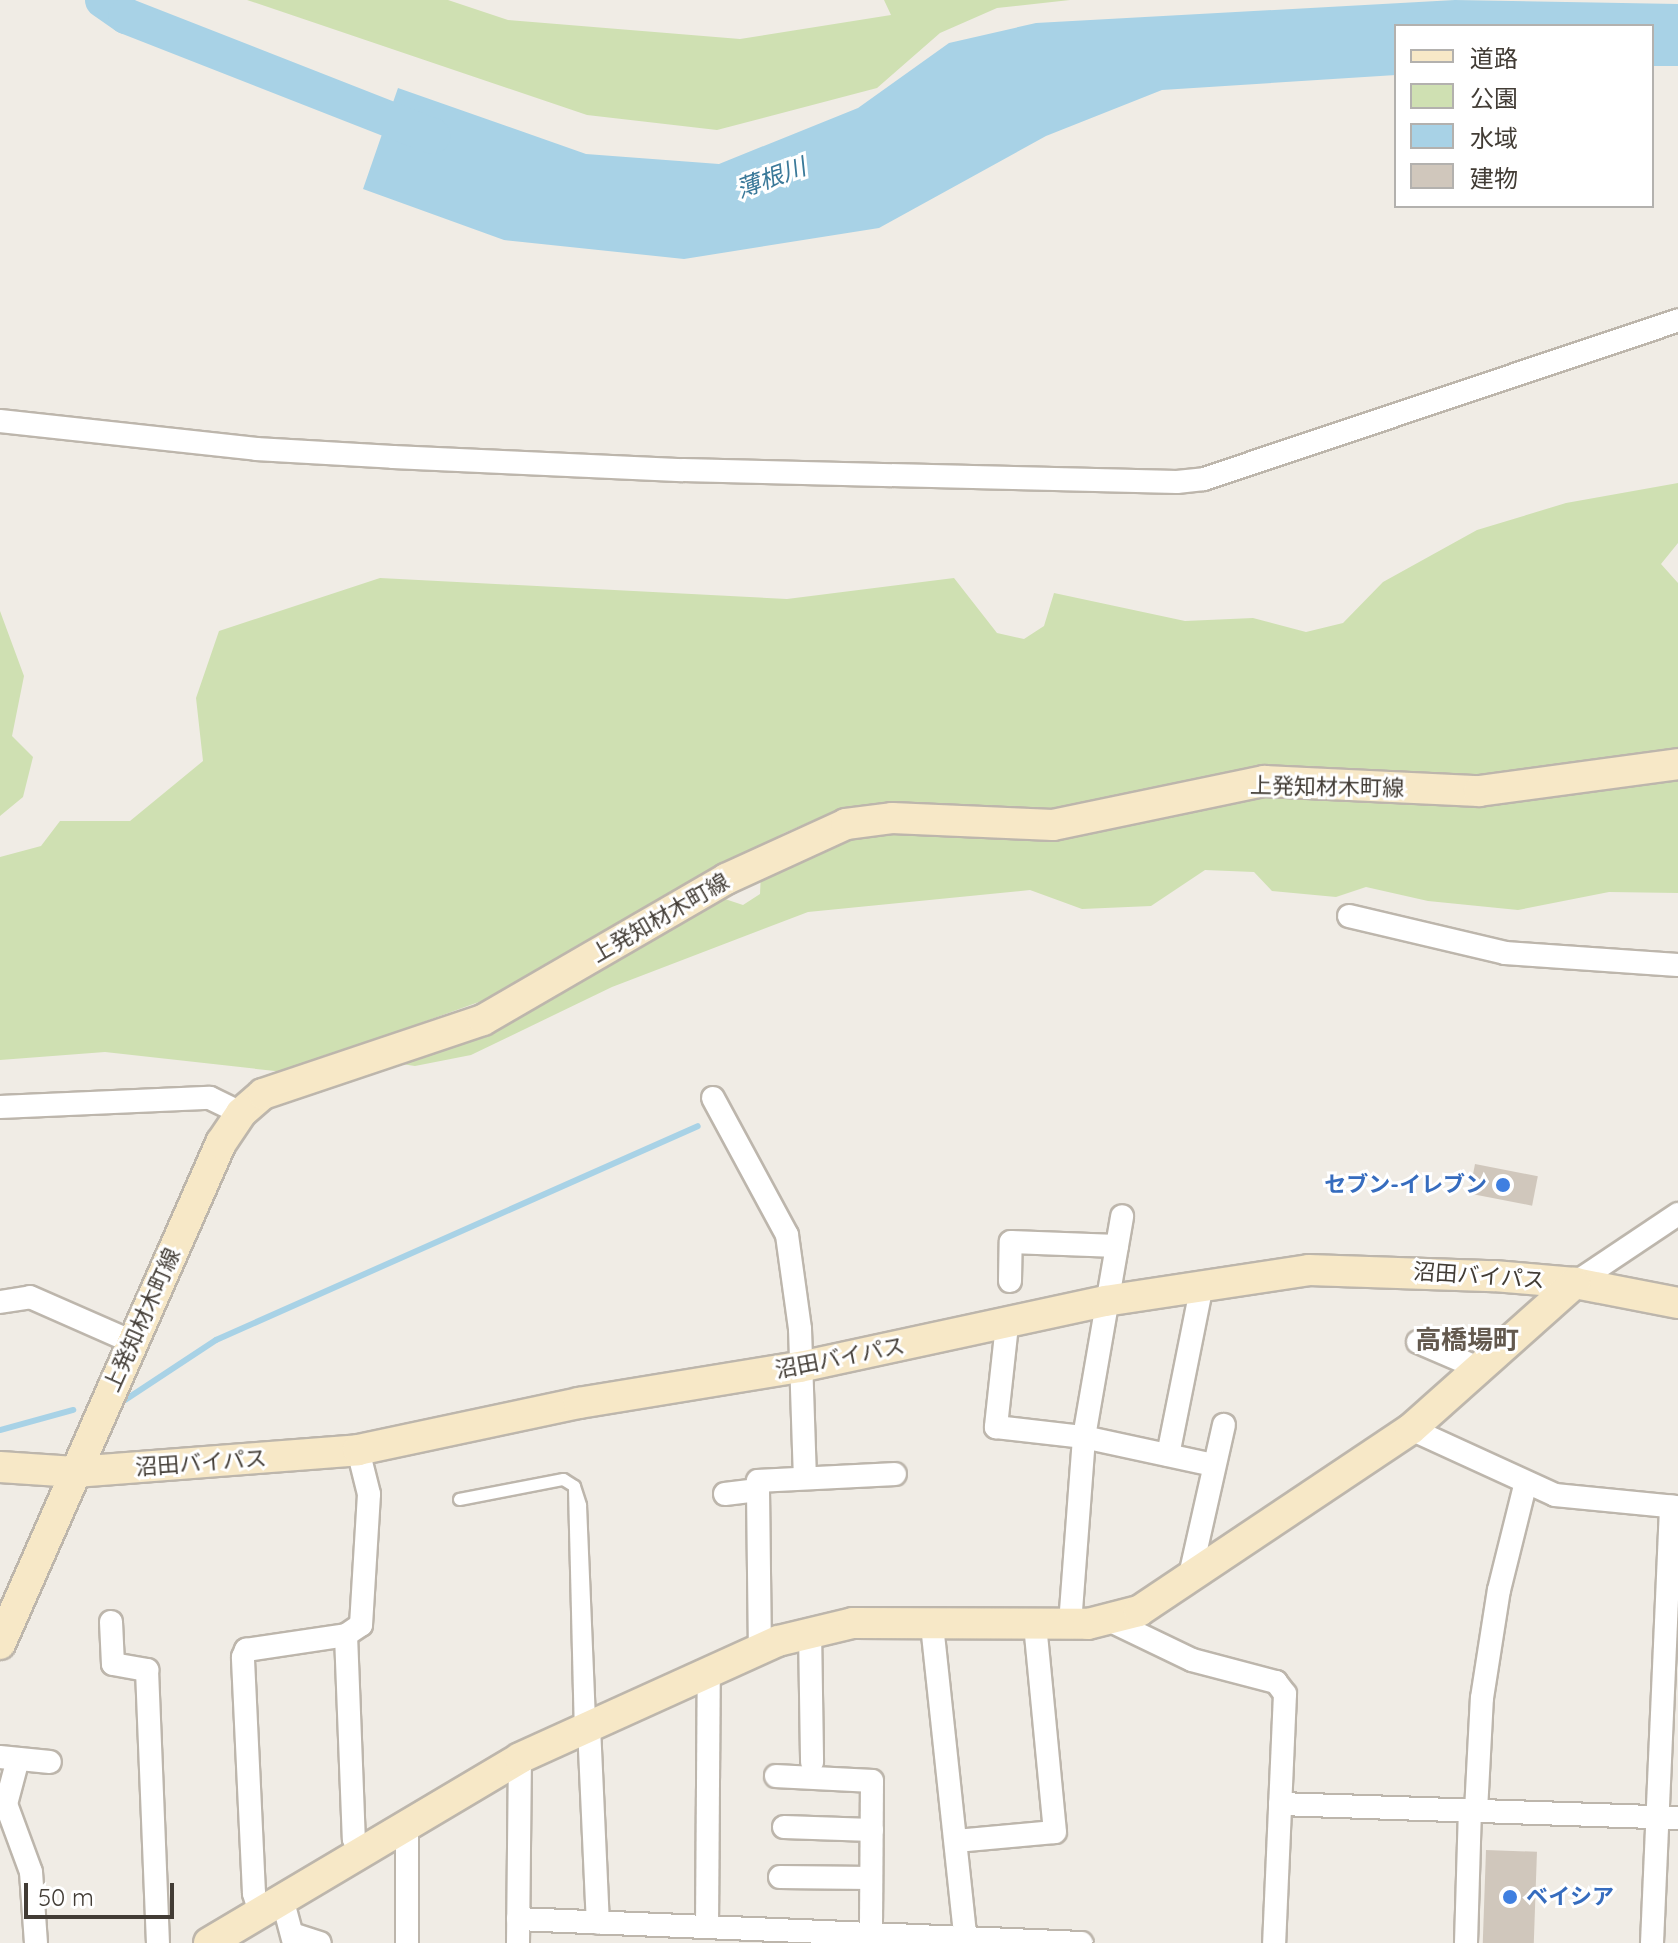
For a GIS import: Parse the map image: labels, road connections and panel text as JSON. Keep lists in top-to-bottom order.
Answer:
{
  "streets": {
    "street": ["上発知材木町線", "沼田バイパス"]
  },
  "crossings": [
    ["上発知材木町線", "沼田バイパス"]
  ],
  "districts": ["高橋場町"],
  "water": ["薄根川"],
  "places": ["セブン-イレブン", "ベイシア"],
  "legend": [
    "道路",
    "公園",
    "水域",
    "建物"
  ],
  "scale_bar": "50 m"
}
